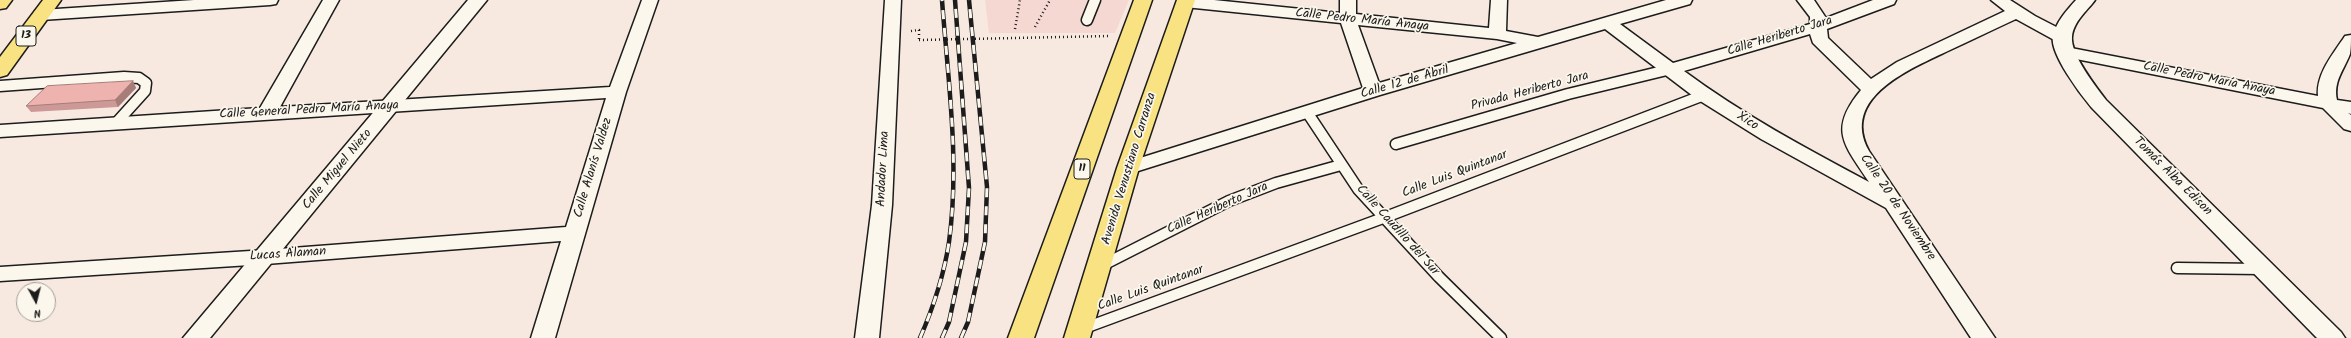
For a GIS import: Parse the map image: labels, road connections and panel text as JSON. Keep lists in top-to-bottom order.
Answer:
{
  "streets": {
    "main road": ["13", "11", "Avenida Venustiano Carranza"],
    "street": [
      "Calle Pedro María Anaya",
      "Calle Heriberto Jara",
      "Calle 12 de Abril",
      "Calle General Pedro María Anaya",
      "Xico",
      "Calle Alanís Valdez",
      "Andador Lima",
      "Calle Miguel Nieto",
      "Tomás Alba Edison",
      "Calle 20 de Noviembre",
      "Lucas Alaman"
    ],
    "lane": ["Privada Heriberto Jara", "Calle Luis Quintanar", "Calle Caudillo del Sur"]
  },
  "crossings": [
    ["Calle Pedro María Anaya", "Calle 12 de Abril"],
    ["Calle Pedro María Anaya", "Avenida Venustiano Carranza"],
    ["Calle Pedro María Anaya", "Tomás Alba Edison"],
    ["Calle Heriberto Jara", "Privada Heriberto Jara"],
    ["Calle Heriberto Jara", "Xico"],
    ["Calle Heriberto Jara", "Avenida Venustiano Carranza"],
    ["Calle Heriberto Jara", "Calle Caudillo del Sur"],
    ["Calle 12 de Abril", "Xico"],
    ["Calle 12 de Abril", "Avenida Venustiano Carranza"],
    ["Calle 12 de Abril", "Calle Caudillo del Sur"],
    ["Privada Heriberto Jara", "Xico"],
    ["Calle General Pedro María Anaya", "Calle Alanís Valdez"],
    ["Calle General Pedro María Anaya", "Calle Miguel Nieto"],
    ["Xico", "Calle Luis Quintanar"],
    ["Xico", "Calle 20 de Noviembre"],
    ["Calle Alanís Valdez", "Lucas Alaman"],
    ["Avenida Venustiano Carranza", "Calle Luis Quintanar"],
    ["Calle Miguel Nieto", "Lucas Alaman"],
    ["Calle Luis Quintanar", "Calle Caudillo del Sur"]
  ],
  "north": "bottom"
}
